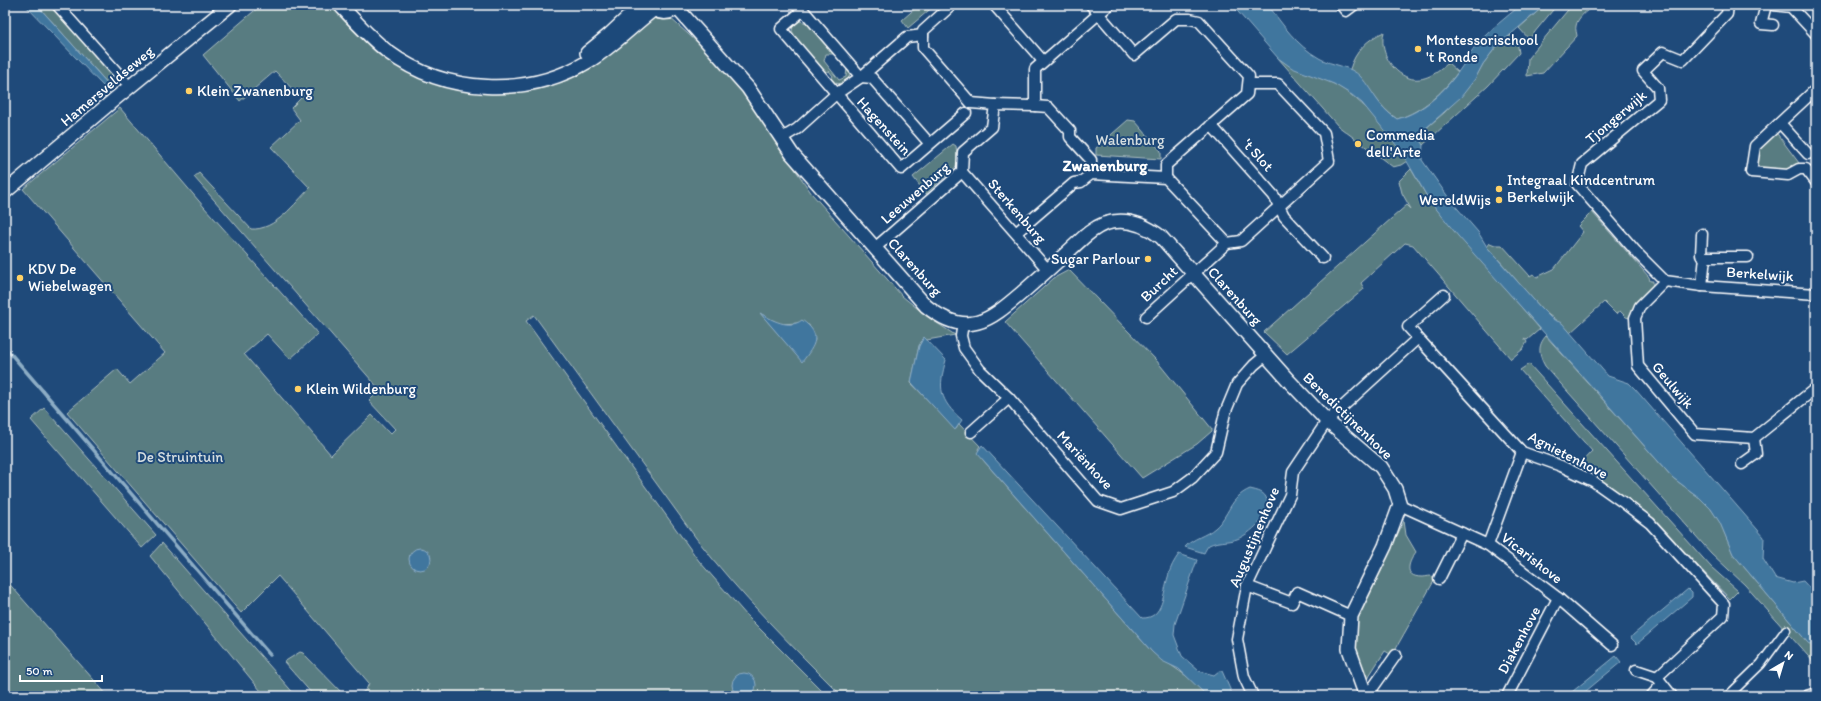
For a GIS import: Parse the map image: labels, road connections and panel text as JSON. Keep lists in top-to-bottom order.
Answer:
{
  "streets": {
    "street": [
      "Hamersveldseweg",
      "Tjongerwijk",
      "Hagenstein",
      "'t Slot",
      "Leeuwenburg",
      "Sterkenburg",
      "Clarenburg",
      "Berkelwijk",
      "Burcht",
      "Geulwijk",
      "Benedictijnenhove",
      "Agnietenhove",
      "Mariënhove",
      "Augustijnenhove",
      "Vicarishove",
      "Diakenhove"
    ]
  },
  "crossings": [
    ["Tjongerwijk", "Berkelwijk"],
    ["Tjongerwijk", "Geulwijk"],
    ["Hagenstein", "Clarenburg"],
    ["Leeuwenburg", "Sterkenburg"],
    ["Leeuwenburg", "Clarenburg"],
    ["Sterkenburg", "Clarenburg"],
    ["Clarenburg", "Burcht"],
    ["Clarenburg", "Benedictijnenhove"],
    ["Clarenburg", "Mariënhove"],
    ["Berkelwijk", "Geulwijk"],
    ["Benedictijnenhove", "Mariënhove"],
    ["Benedictijnenhove", "Augustijnenhove"],
    ["Agnietenhove", "Vicarishove"],
    ["Vicarishove", "Diakenhove"]
  ],
  "districts": ["Zwanenburg"],
  "parks": ["Walenburg", "De Struintuin"],
  "places": [
    "Montessorischool 't Ronde",
    "Klein Zwanenburg",
    "Commedia dell'Arte",
    "Integraal Kindcentrum Berkelwijk",
    "WereldWijs",
    "Sugar Parlour",
    "KDV De Wiebelwagen",
    "Klein Wildenburg"
  ],
  "scale_bar": "50 m",
  "north": "top right"
}
